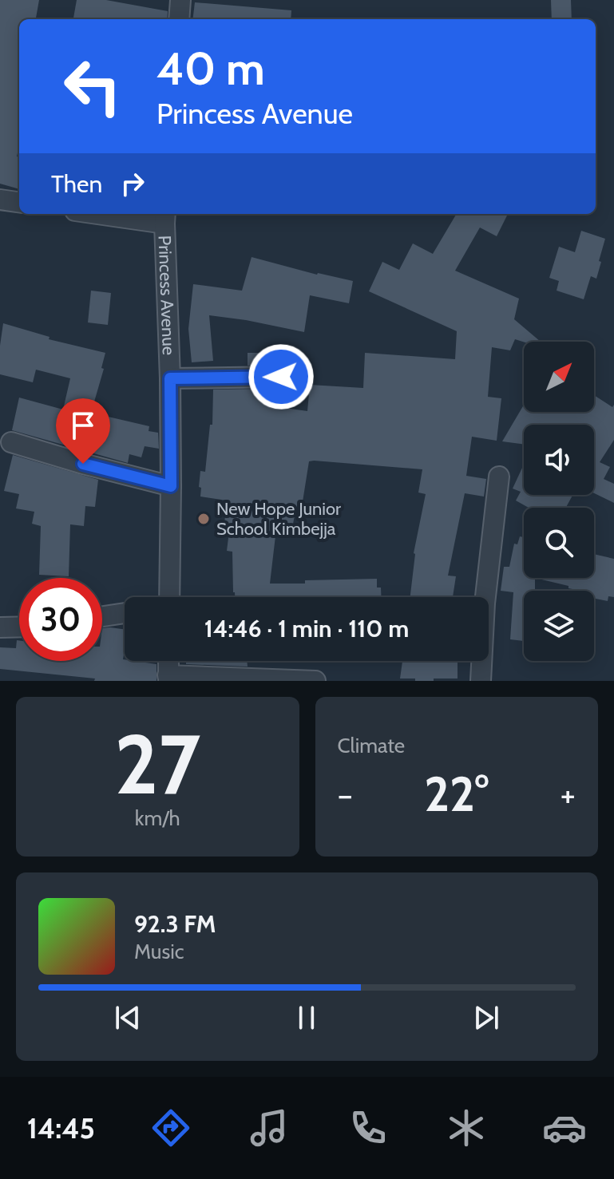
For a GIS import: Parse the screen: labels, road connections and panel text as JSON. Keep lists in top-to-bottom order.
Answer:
{
  "streets": {
    "street": ["Princess Avenue"]
  },
  "places": ["New Hope Junior School Kimbejja"],
  "north": "top right",
  "page": {
    "turn": ["40 m", "Princess Avenue"],
    "then": "Then",
    "limit": "30",
    "trip": "14:46 · 1 min · 110 m",
    "tile": [
      ["27", "km/h"],
      "Climate"
    ],
    "heat": ["−", "22°", "+"],
    "song": ["92.3 FM", "Music"],
    "tabs": "14:45"
  }
}
